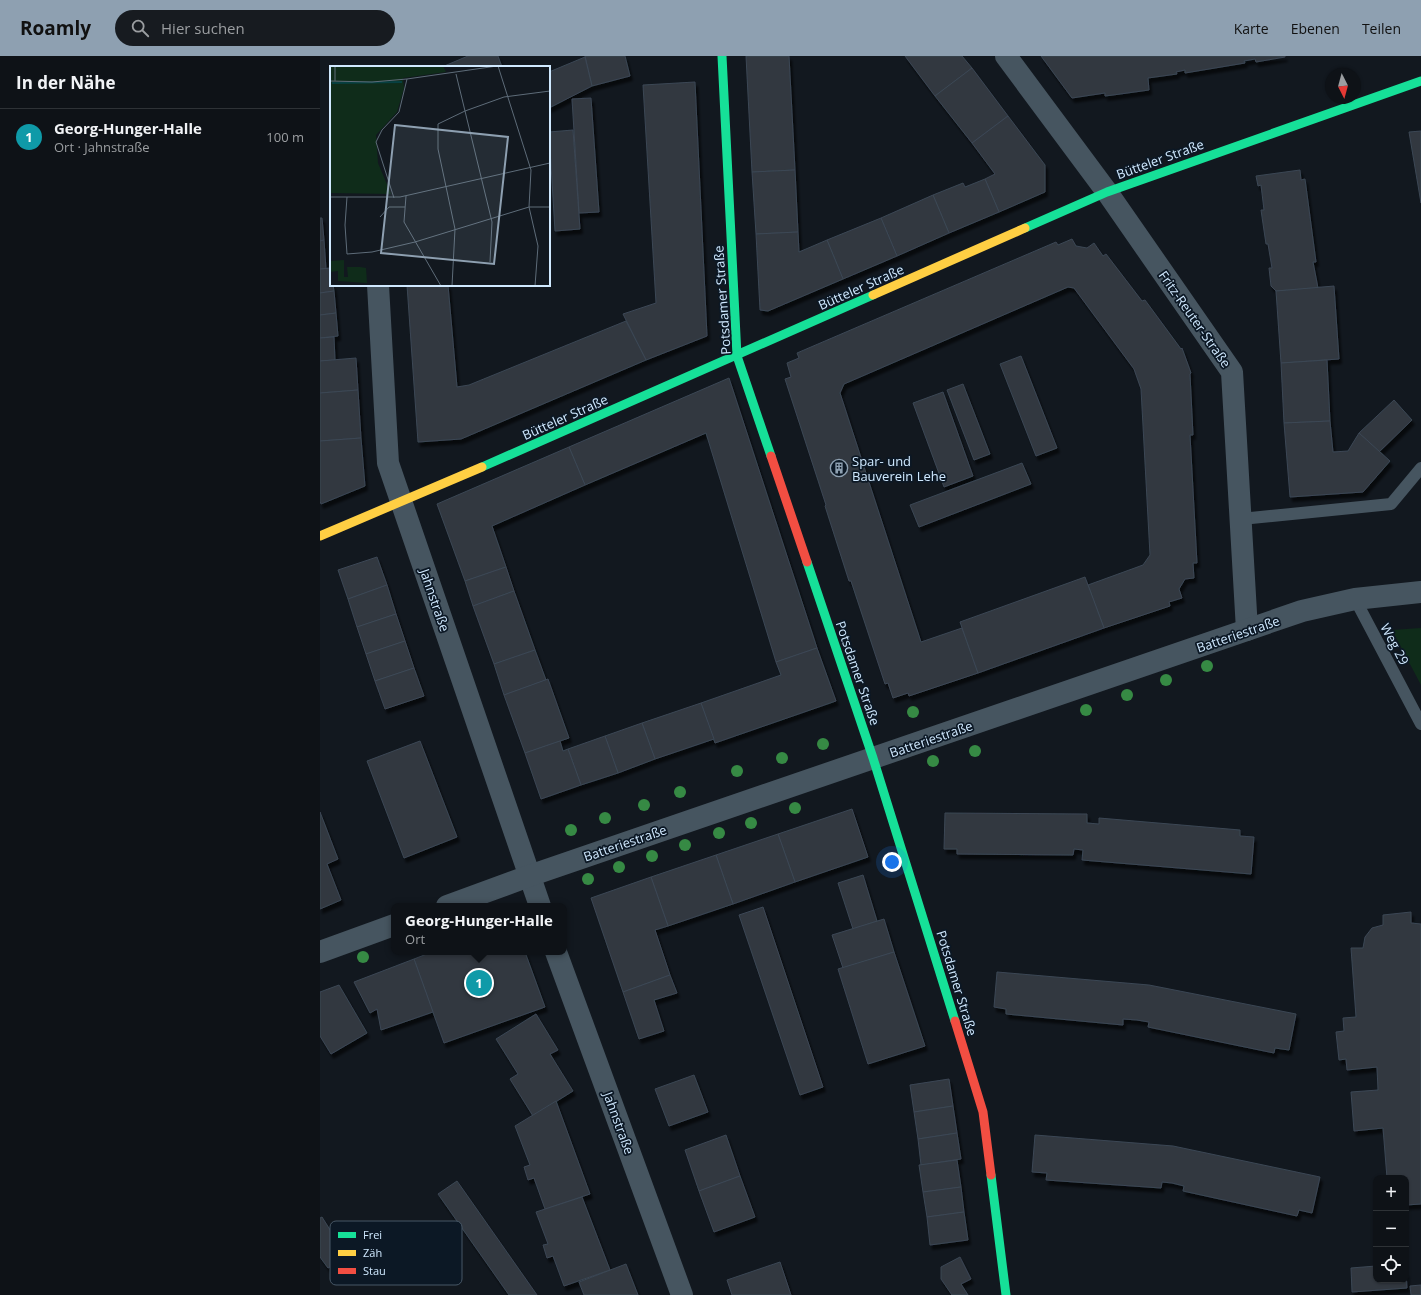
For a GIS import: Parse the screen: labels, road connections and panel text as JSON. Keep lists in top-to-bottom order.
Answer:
{
  "streets": {
    "street": [
      "Bütteler Straße",
      "Potsdamer Straße",
      "Fritz-Reuter-Straße",
      "Jahnstraße",
      "Batteriestraße"
    ],
    "lane": ["Weg 29"]
  },
  "crossings": [
    ["Bütteler Straße", "Potsdamer Straße"],
    ["Bütteler Straße", "Fritz-Reuter-Straße"],
    ["Bütteler Straße", "Jahnstraße"],
    ["Potsdamer Straße", "Batteriestraße"],
    ["Fritz-Reuter-Straße", "Batteriestraße"],
    ["Jahnstraße", "Batteriestraße"],
    ["Batteriestraße", "Weg 29"]
  ],
  "places": {
    "building": ["Spar- und Bauverein Lehe"]
  },
  "legend": ["Frei", "Zäh", "Stau"],
  "north": "bottom",
  "page": {
    "header": "Roamly",
    "search": "Hier suchen",
    "nav": ["Karte", "Ebenen", "Teilen"],
    "heading": "In der Nähe",
    "list": [
      {
        "mark": "1",
        "name": "Georg-Hunger-Halle",
        "note": "Ort · Jahnstraße",
        "value": "100 m"
      }
    ],
    "popup": ["Georg-Hunger-Halle", "Ort"],
    "pins": "1",
    "map_buttons": ["+", "−"]
  }
}
